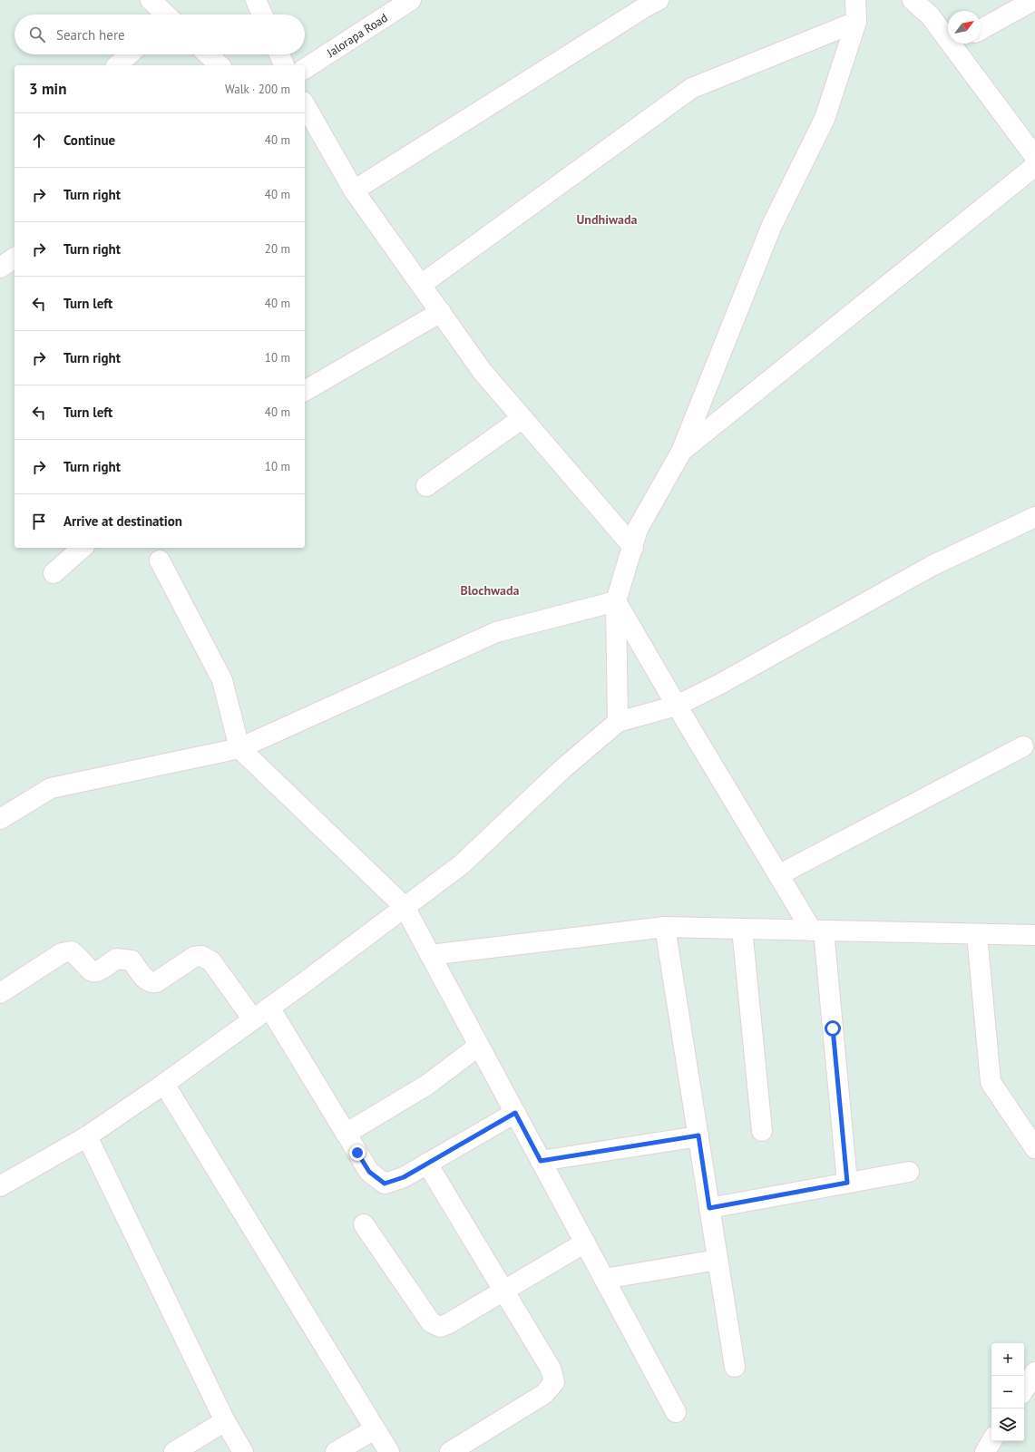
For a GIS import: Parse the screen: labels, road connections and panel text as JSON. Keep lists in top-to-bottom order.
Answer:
{
  "streets": {
    "street": ["Jalorapa Road"]
  },
  "districts": ["Undhiwada", "Blochwada"],
  "north": "top right",
  "page": {
    "search": "Search here",
    "heading": ["3 min", "Walk · 200 m"],
    "list": [
      ["Continue", "40 m"],
      ["Turn right", "40 m"],
      ["Turn right", "20 m"],
      ["Turn left", "40 m"],
      ["Turn right", "10 m"],
      ["Turn left", "40 m"],
      ["Turn right", "10 m"],
      "Arrive at destination"
    ],
    "map_buttons": ["+", "−"]
  }
}
